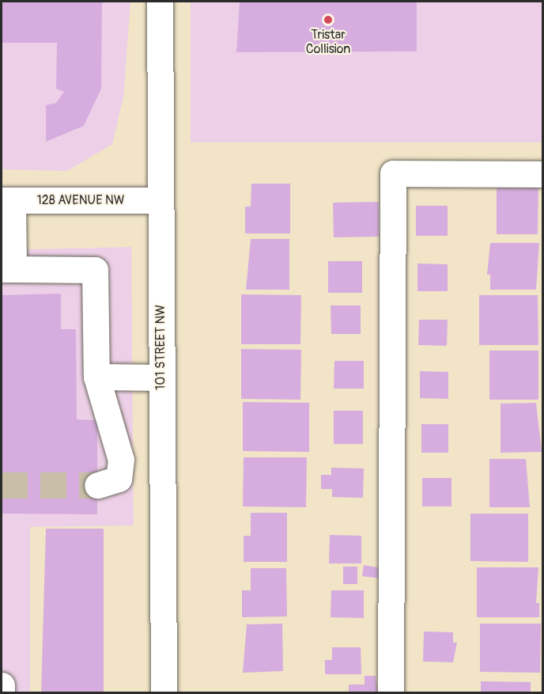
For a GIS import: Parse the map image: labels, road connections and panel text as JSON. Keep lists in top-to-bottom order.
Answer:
{
  "streets": {
    "street": ["128 AVENUE NW", "101 STREET NW"]
  },
  "crossings": [
    ["128 AVENUE NW", "101 STREET NW"]
  ],
  "places": ["Tristar Collision"]
}
